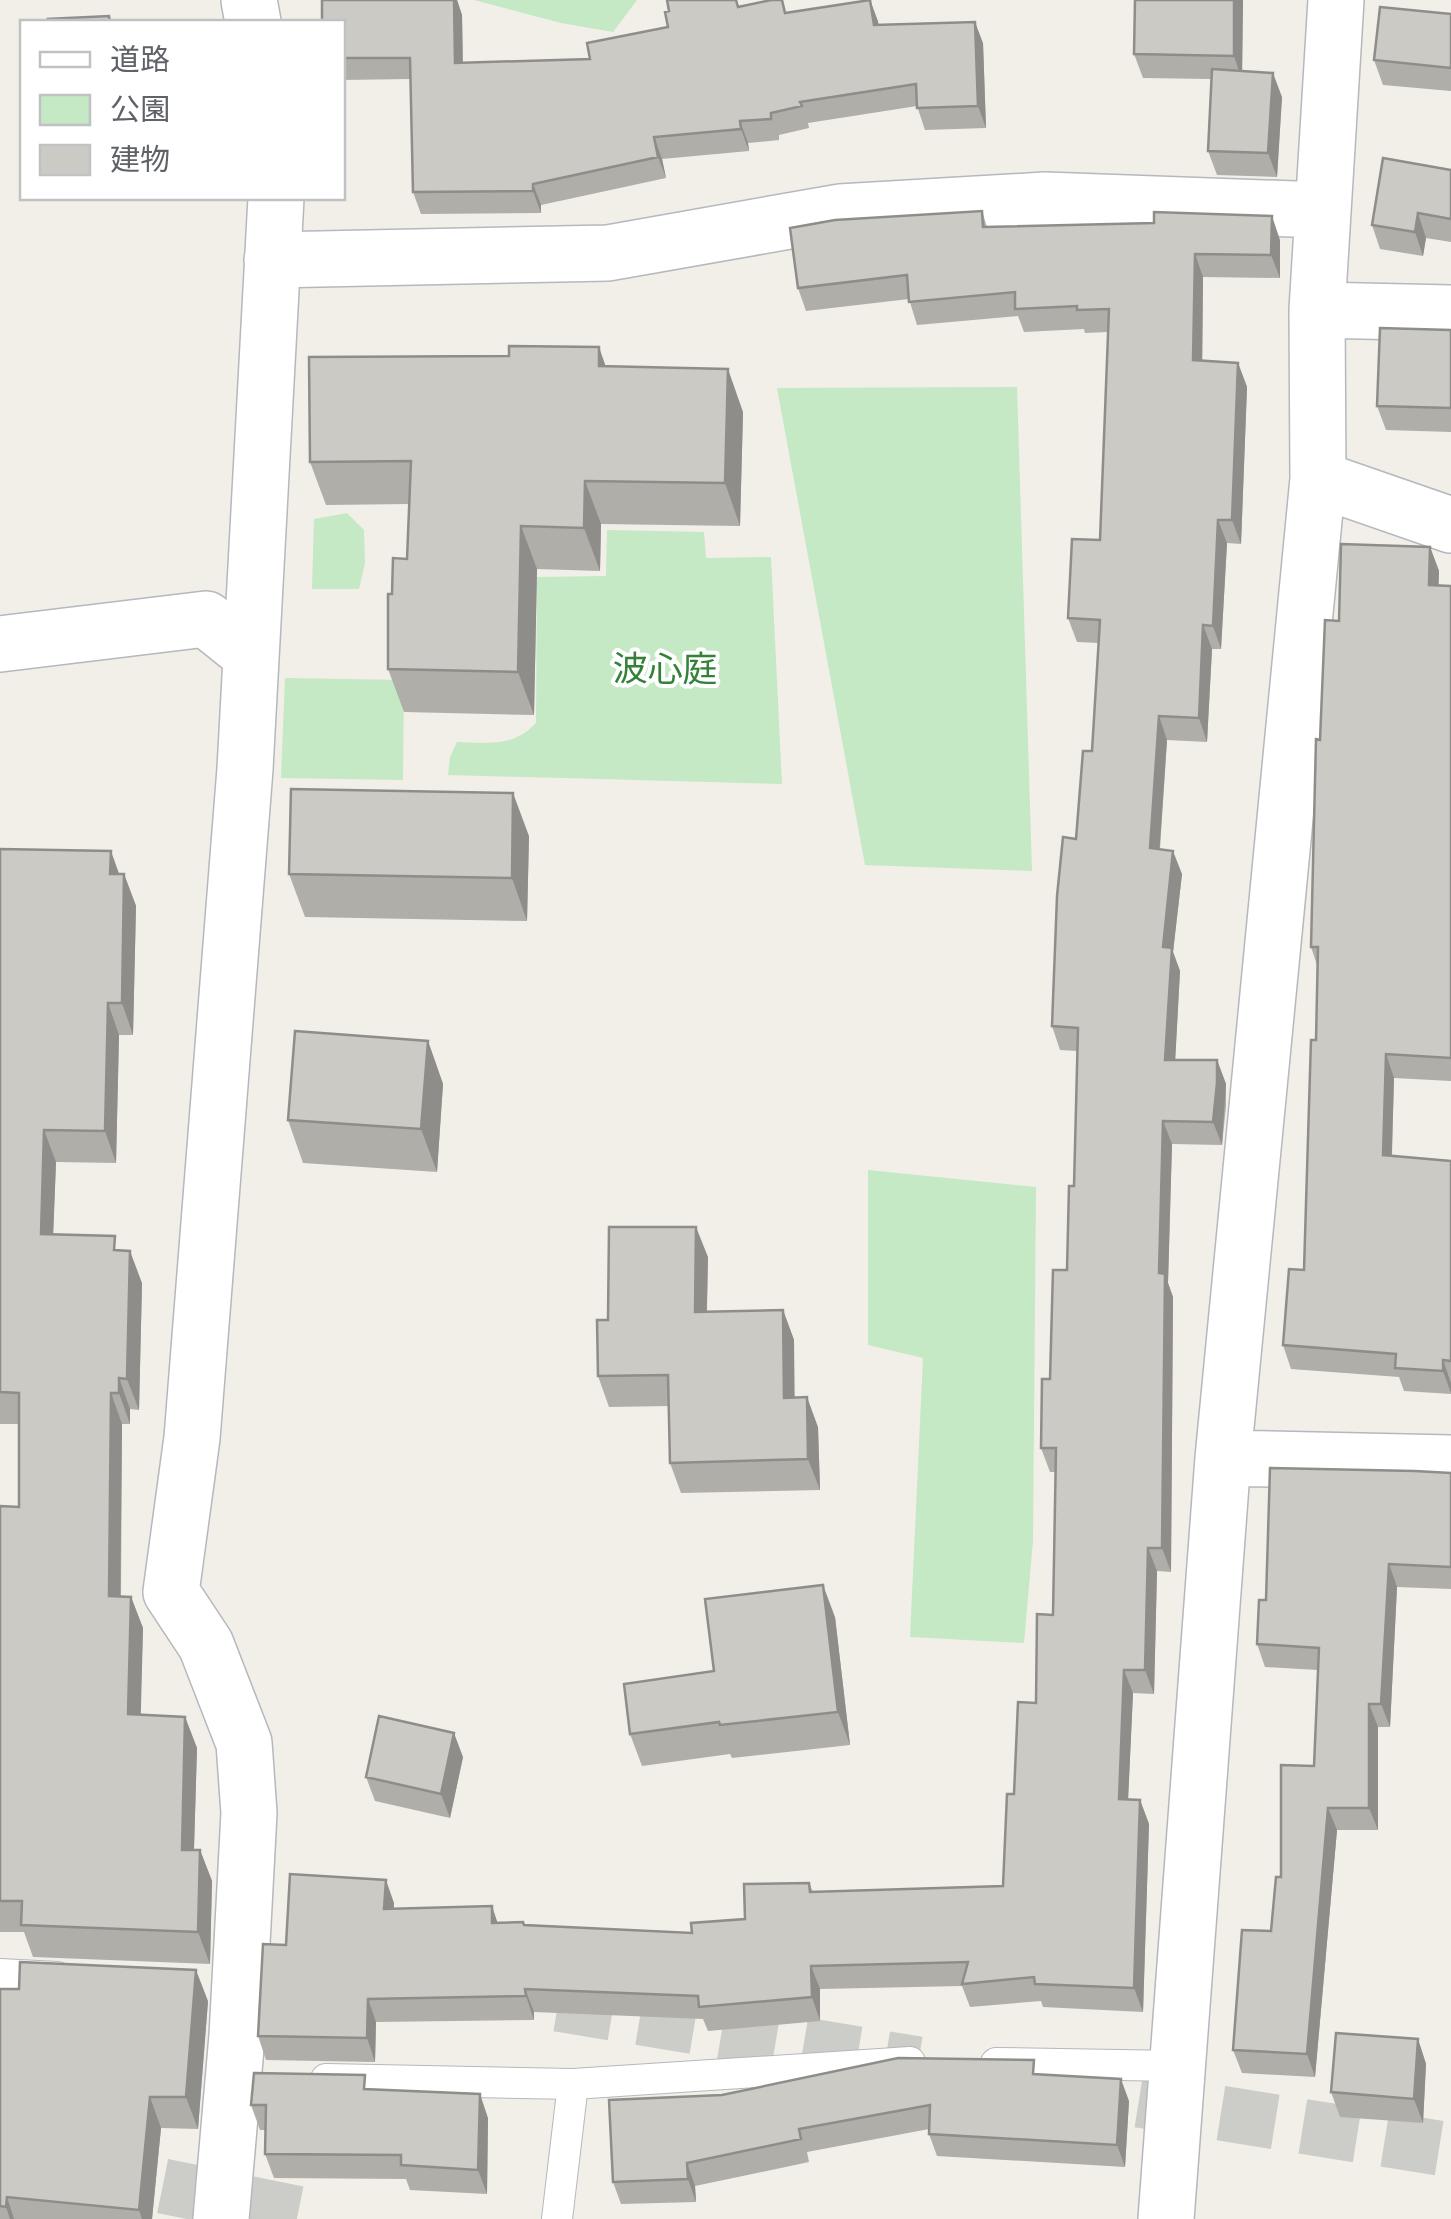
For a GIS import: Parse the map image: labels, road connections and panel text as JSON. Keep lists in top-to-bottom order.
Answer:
{
  "parks": ["波心庭"],
  "legend": ["道路", "公園", "建物"]
}
